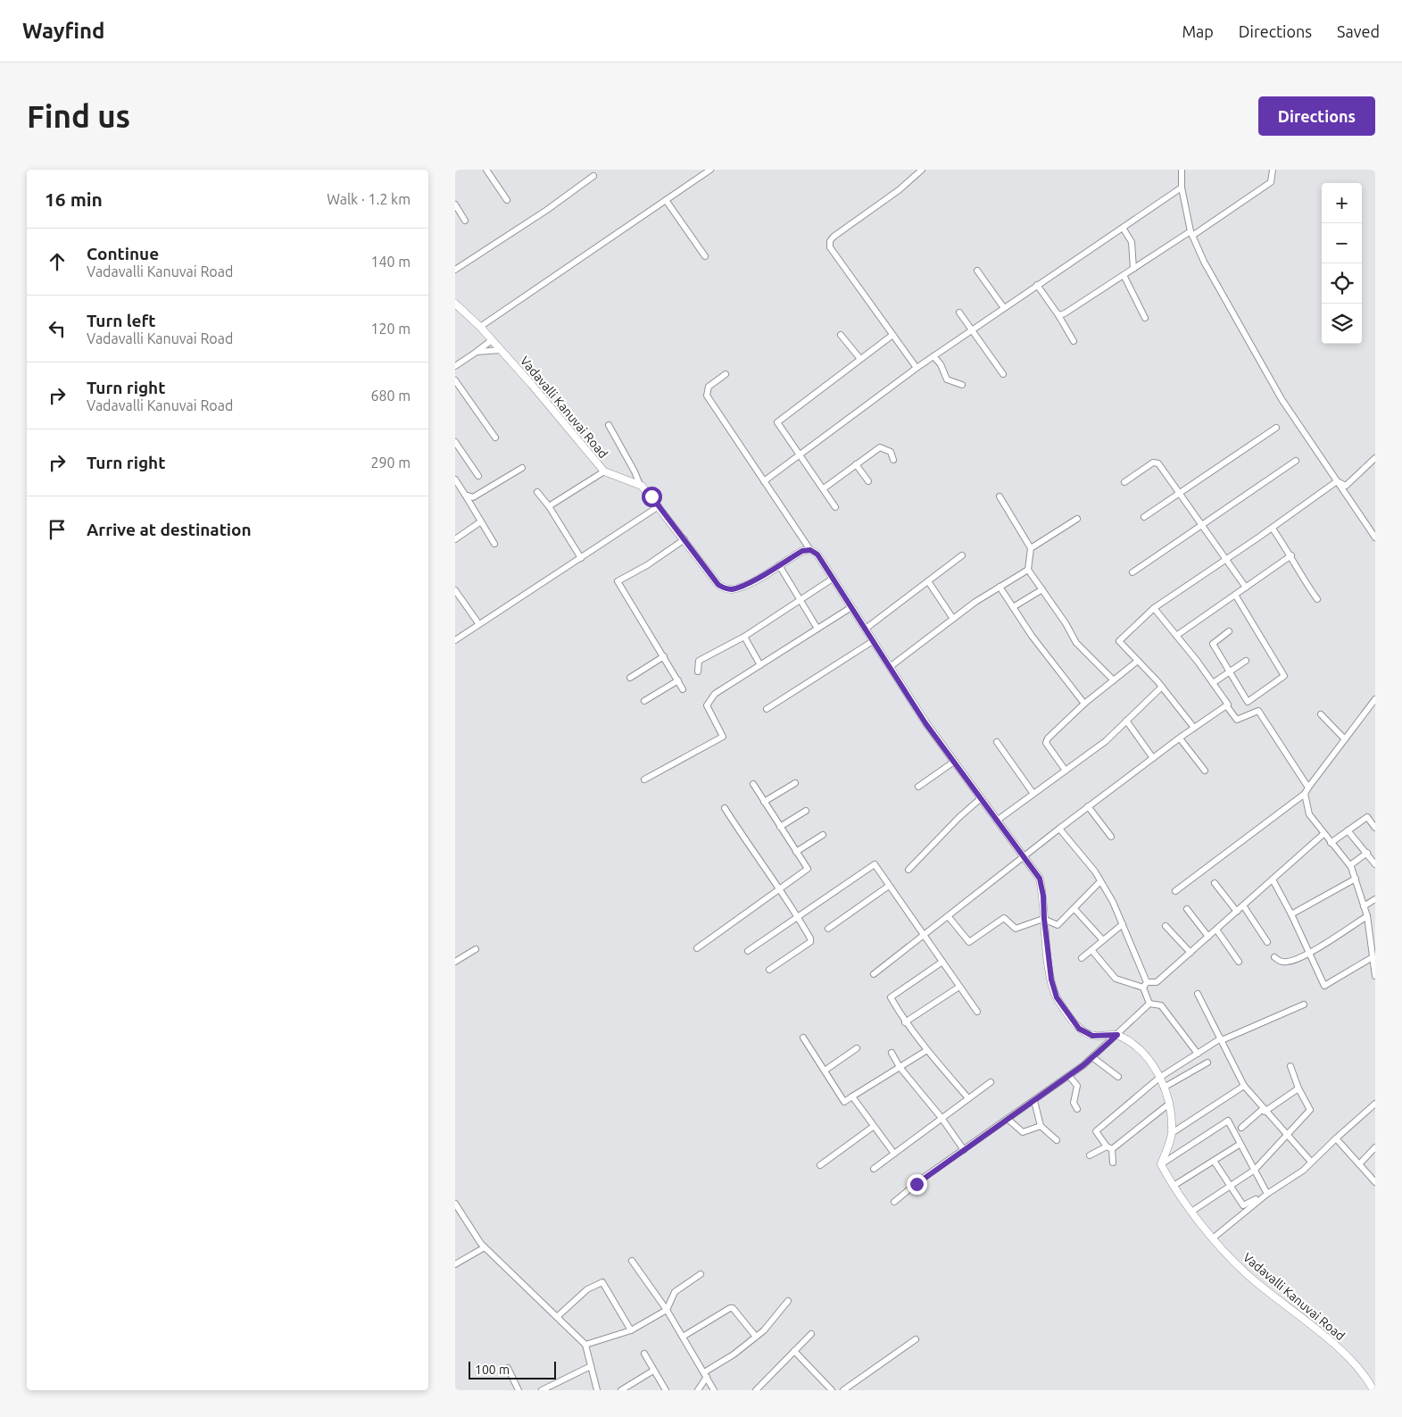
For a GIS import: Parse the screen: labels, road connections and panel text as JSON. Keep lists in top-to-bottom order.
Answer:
{
  "streets": {
    "street": ["Vadavalli Kanuvai Road"]
  },
  "scale_bar": "100 m",
  "page": {
    "header": "Wayfind",
    "nav": ["Map", "Directions", "Saved"],
    "buttons": "Directions",
    "title": "Find us",
    "heading": ["16 min", "Walk · 1.2 km"],
    "map_buttons": ["+", "−"],
    "list": [
      ["Continue", "Vadavalli Kanuvai Road", "140 m"],
      ["Turn left", "Vadavalli Kanuvai Road", "120 m"],
      ["Turn right", "Vadavalli Kanuvai Road", "680 m"],
      ["Turn right", "290 m"],
      "Arrive at destination"
    ],
    "scale": "100 m"
  }
}
